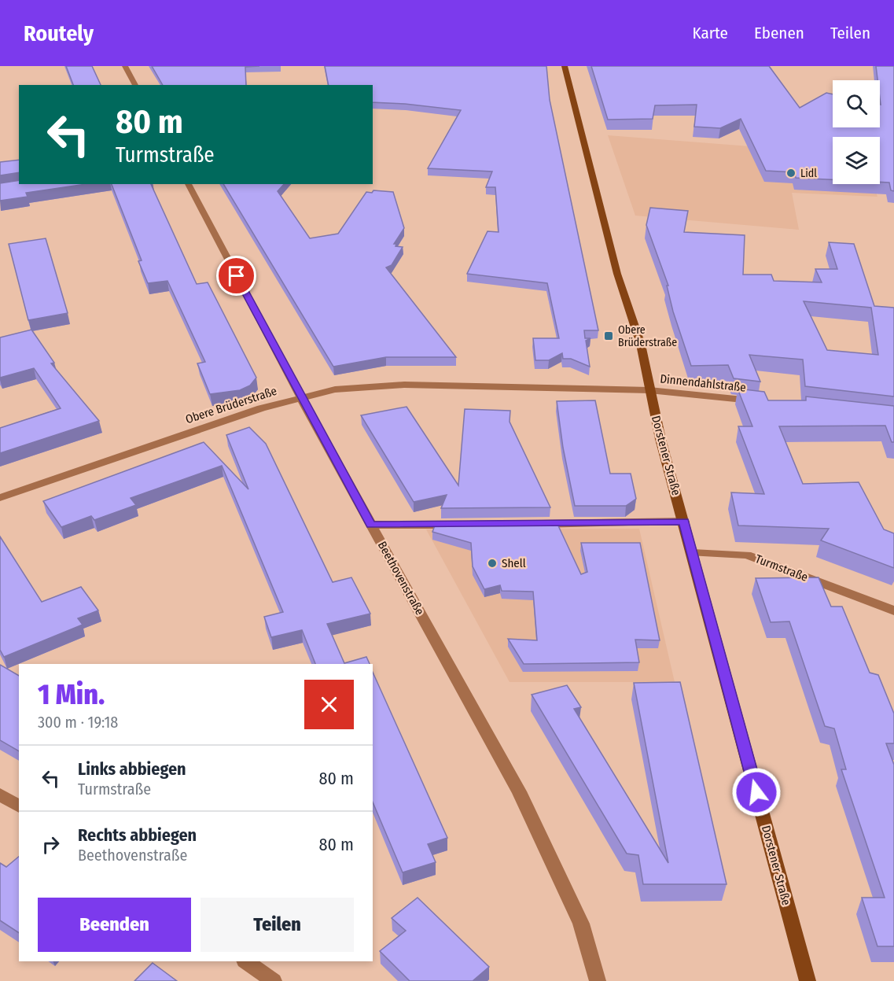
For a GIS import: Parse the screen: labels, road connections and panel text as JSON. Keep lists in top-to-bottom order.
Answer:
{
  "streets": {
    "main road": ["Dorstener Straße"],
    "street": [
      "Dinnendahlstraße",
      "Obere Brüderstraße",
      "Turmstraße",
      "Beethovenstraße"
    ]
  },
  "crossings": [
    ["Dinnendahlstraße", "Obere Brüderstraße"],
    ["Dinnendahlstraße", "Dorstener Straße"],
    ["Obere Brüderstraße", "Dorstener Straße"],
    ["Obere Brüderstraße", "Beethovenstraße"],
    ["Dorstener Straße", "Turmstraße"]
  ],
  "places": {
    "other": ["Lidl", "Shell"],
    "transit": ["Obere Brüderstraße"]
  },
  "page": {
    "header": "Routely",
    "nav": ["Karte", "Ebenen", "Teilen"],
    "turn": ["80 m", "Turmstraße"],
    "heading": ["1 Min.", "300 m · 19:18"],
    "list": [
      {
        "name": "Links abbiegen",
        "note": "Turmstraße",
        "value": "80 m"
      },
      {
        "name": "Rechts abbiegen",
        "note": "Beethovenstraße",
        "value": "80 m"
      }
    ],
    "buttons": ["Beenden", "Teilen"]
  }
}
